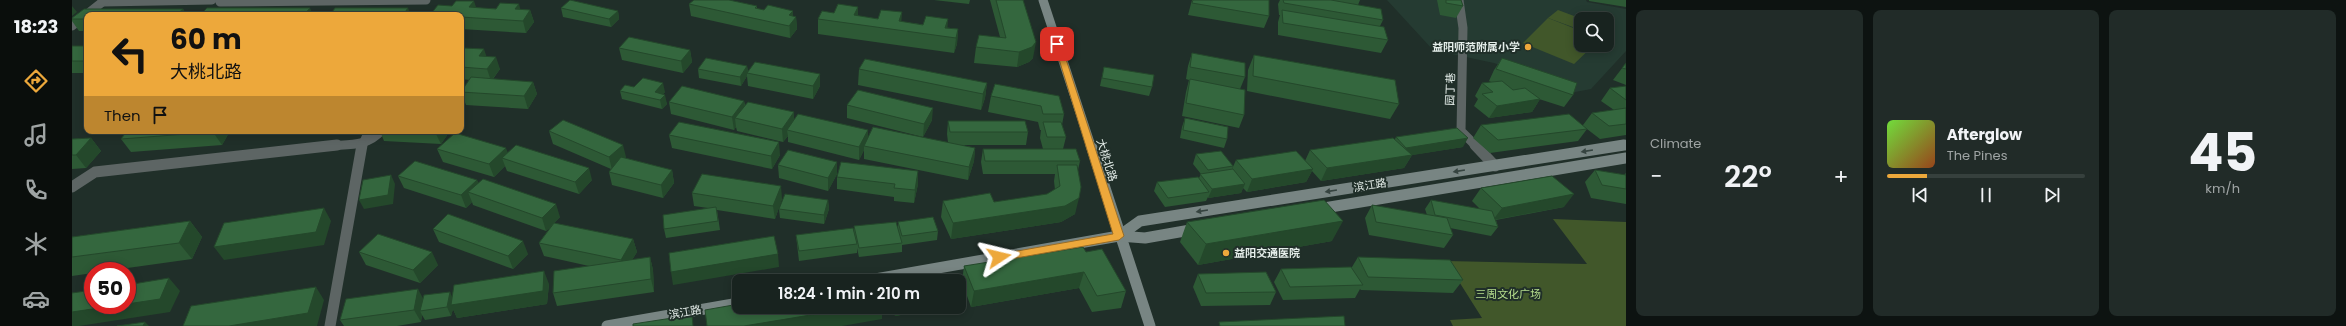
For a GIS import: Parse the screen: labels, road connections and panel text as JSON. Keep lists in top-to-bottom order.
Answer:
{
  "streets": {
    "main road": ["大桃北路", "滨江路"],
    "street": ["园丁巷"]
  },
  "crossings": [
    ["园丁巷", "滨江路"],
    ["大桃北路", "滨江路"]
  ],
  "parks": ["三周文化广场"],
  "places": ["益阳师范附属小学", "益阳交通医院"],
  "page": {
    "tabs": "18:23",
    "tile": [
      "Climate",
      ["45", "km/h"]
    ],
    "turn": ["60 m", "大桃北路"],
    "then": "Then",
    "song": ["Afterglow", "The Pines"],
    "heat": ["−", "22°", "+"],
    "limit": "50",
    "trip": "18:24 · 1 min · 210 m"
  }
}
